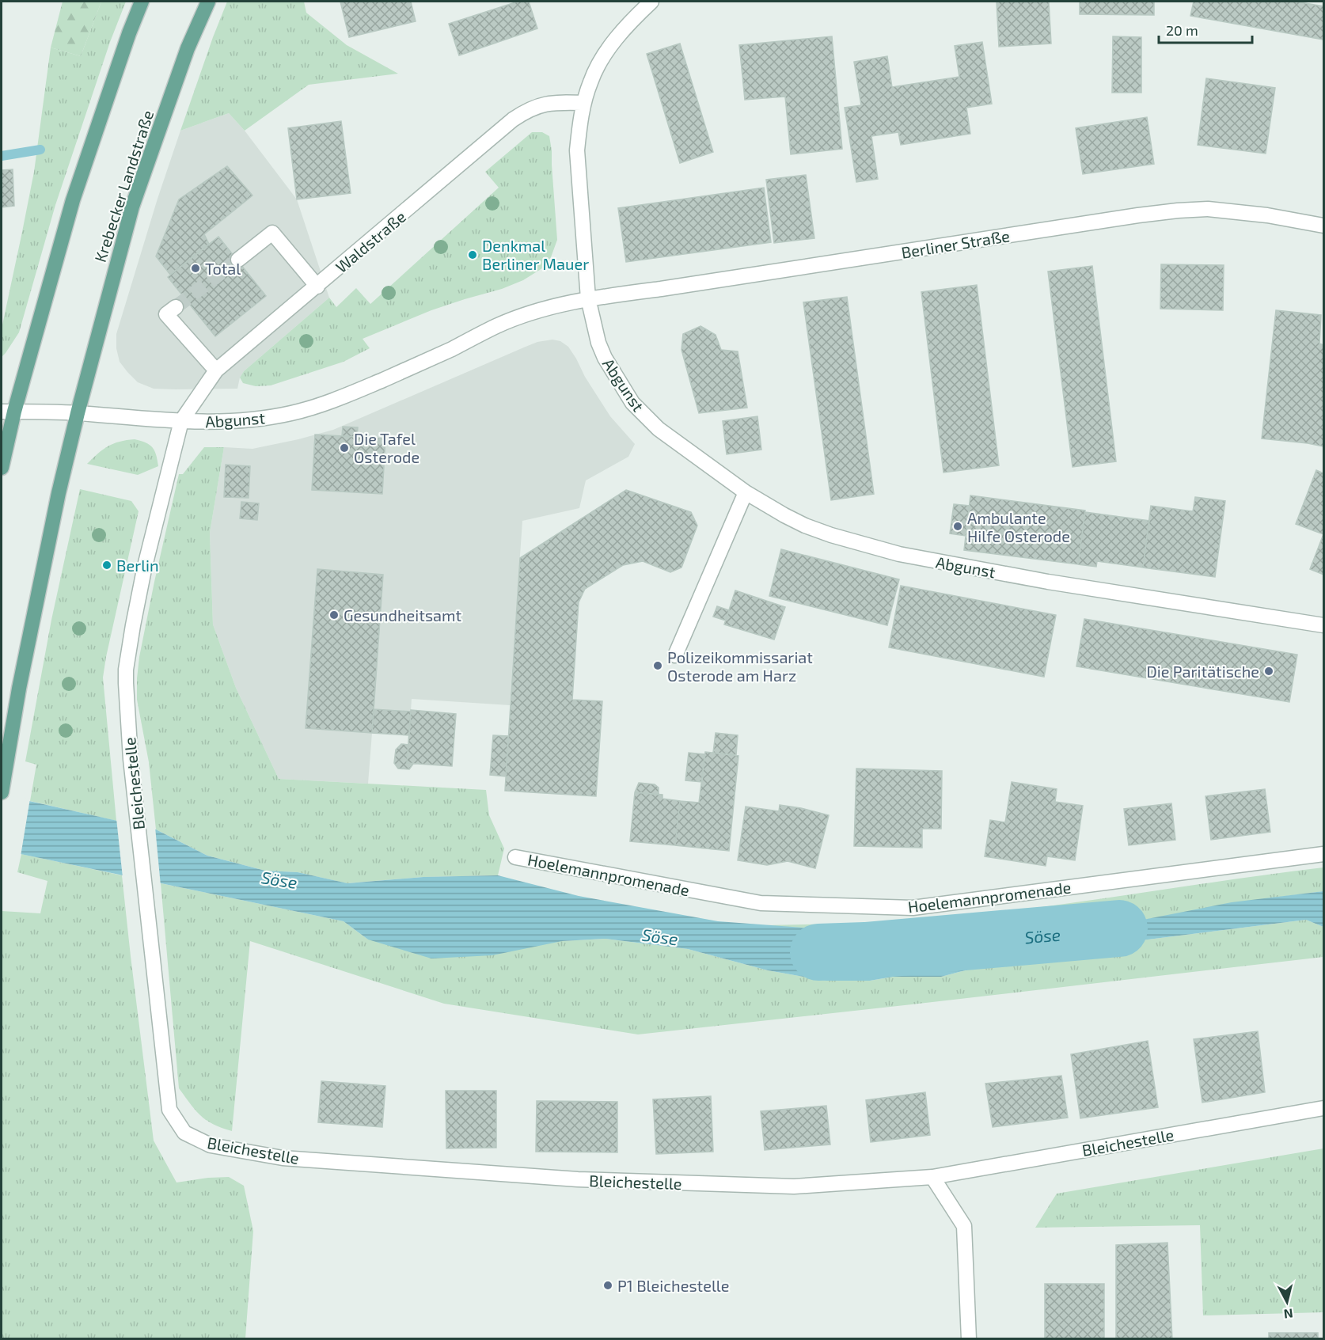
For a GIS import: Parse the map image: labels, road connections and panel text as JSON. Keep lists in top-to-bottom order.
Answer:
{
  "streets": {
    "main road": ["Krebecker Landstraße"],
    "street": [
      "Waldstraße",
      "Berliner Straße",
      "Abgunst",
      "Bleichestelle",
      "Hoelemannpromenade"
    ]
  },
  "crossings": [
    ["Krebecker Landstraße", "Abgunst"],
    ["Waldstraße", "Abgunst"],
    ["Waldstraße", "Bleichestelle"],
    ["Berliner Straße", "Abgunst"],
    ["Abgunst", "Bleichestelle"]
  ],
  "water": ["Söse"],
  "places": [
    "Denkmal Berliner Mauer",
    "Total",
    "Die Tafel Osterode",
    "Ambulante Hilfe Osterode",
    "Berlin",
    "Gesundheitsamt",
    "Polizeikommissariat Osterode am Harz",
    "Die Paritätische",
    "P1 Bleichestelle"
  ],
  "scale_bar": "20 m",
  "north": "bottom"
}
